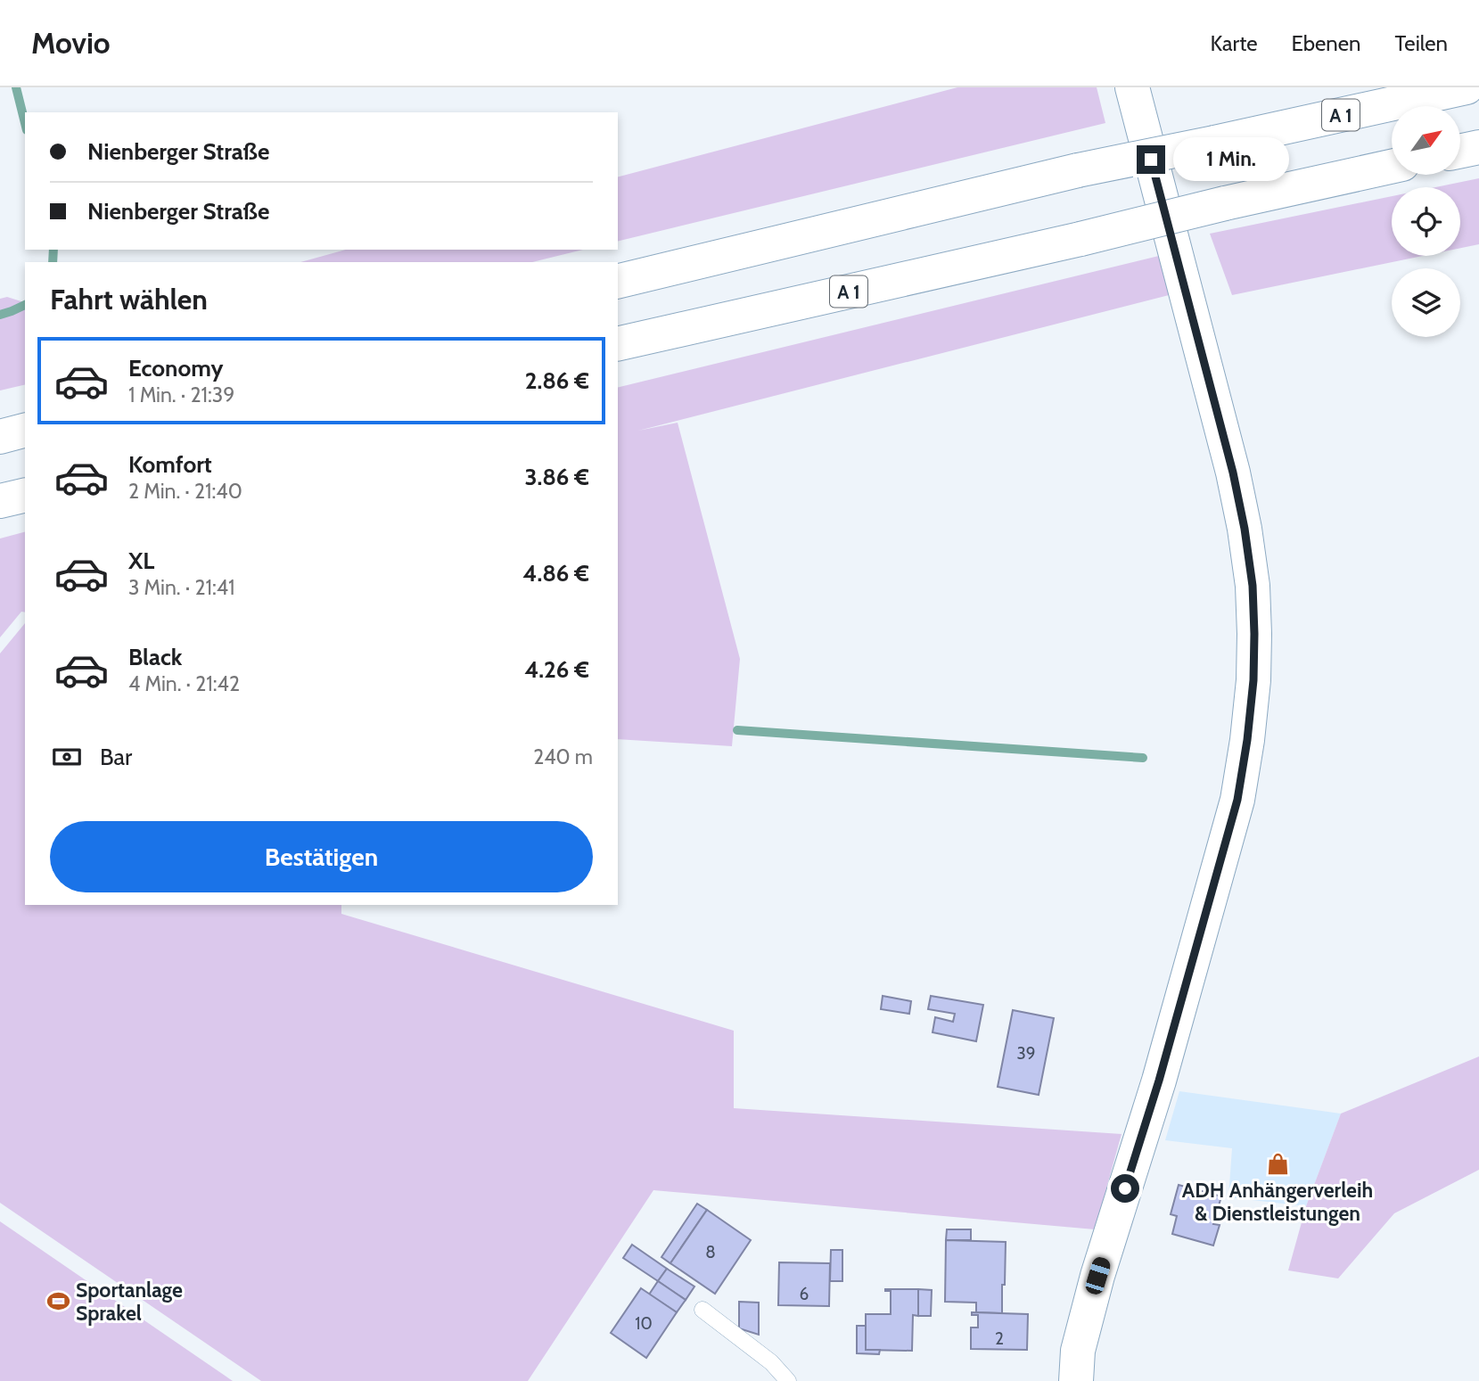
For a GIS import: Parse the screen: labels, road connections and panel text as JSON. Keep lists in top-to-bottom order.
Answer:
{
  "streets": {
    "main road": ["A 1"]
  },
  "places": {
    "shop": ["ADH Anhängerverleih & Dienstleistungen"],
    "sports": ["Sportanlage Sprakel"]
  },
  "house_numbers": [
    "39",
    "8",
    "6",
    "10",
    "2"
  ],
  "north": "top right",
  "page": {
    "header": "Movio",
    "nav": ["Karte", "Ebenen", "Teilen"],
    "banner": ["Nienberger Straße", "Nienberger Straße"],
    "bubble": "1 Min.",
    "heading": "Fahrt wählen",
    "list": [
      {
        "name": "Economy",
        "note": "1 Min. · 21:39",
        "value": "2.86 €"
      },
      {
        "name": "Komfort",
        "note": "2 Min. · 21:40",
        "value": "3.86 €"
      },
      {
        "name": "XL",
        "note": "3 Min. · 21:41",
        "value": "4.86 €"
      },
      {
        "name": "Black",
        "note": "4 Min. · 21:42",
        "value": "4.26 €"
      }
    ],
    "pay": ["Bar", "240 m"],
    "buttons": "Bestätigen"
  }
}
